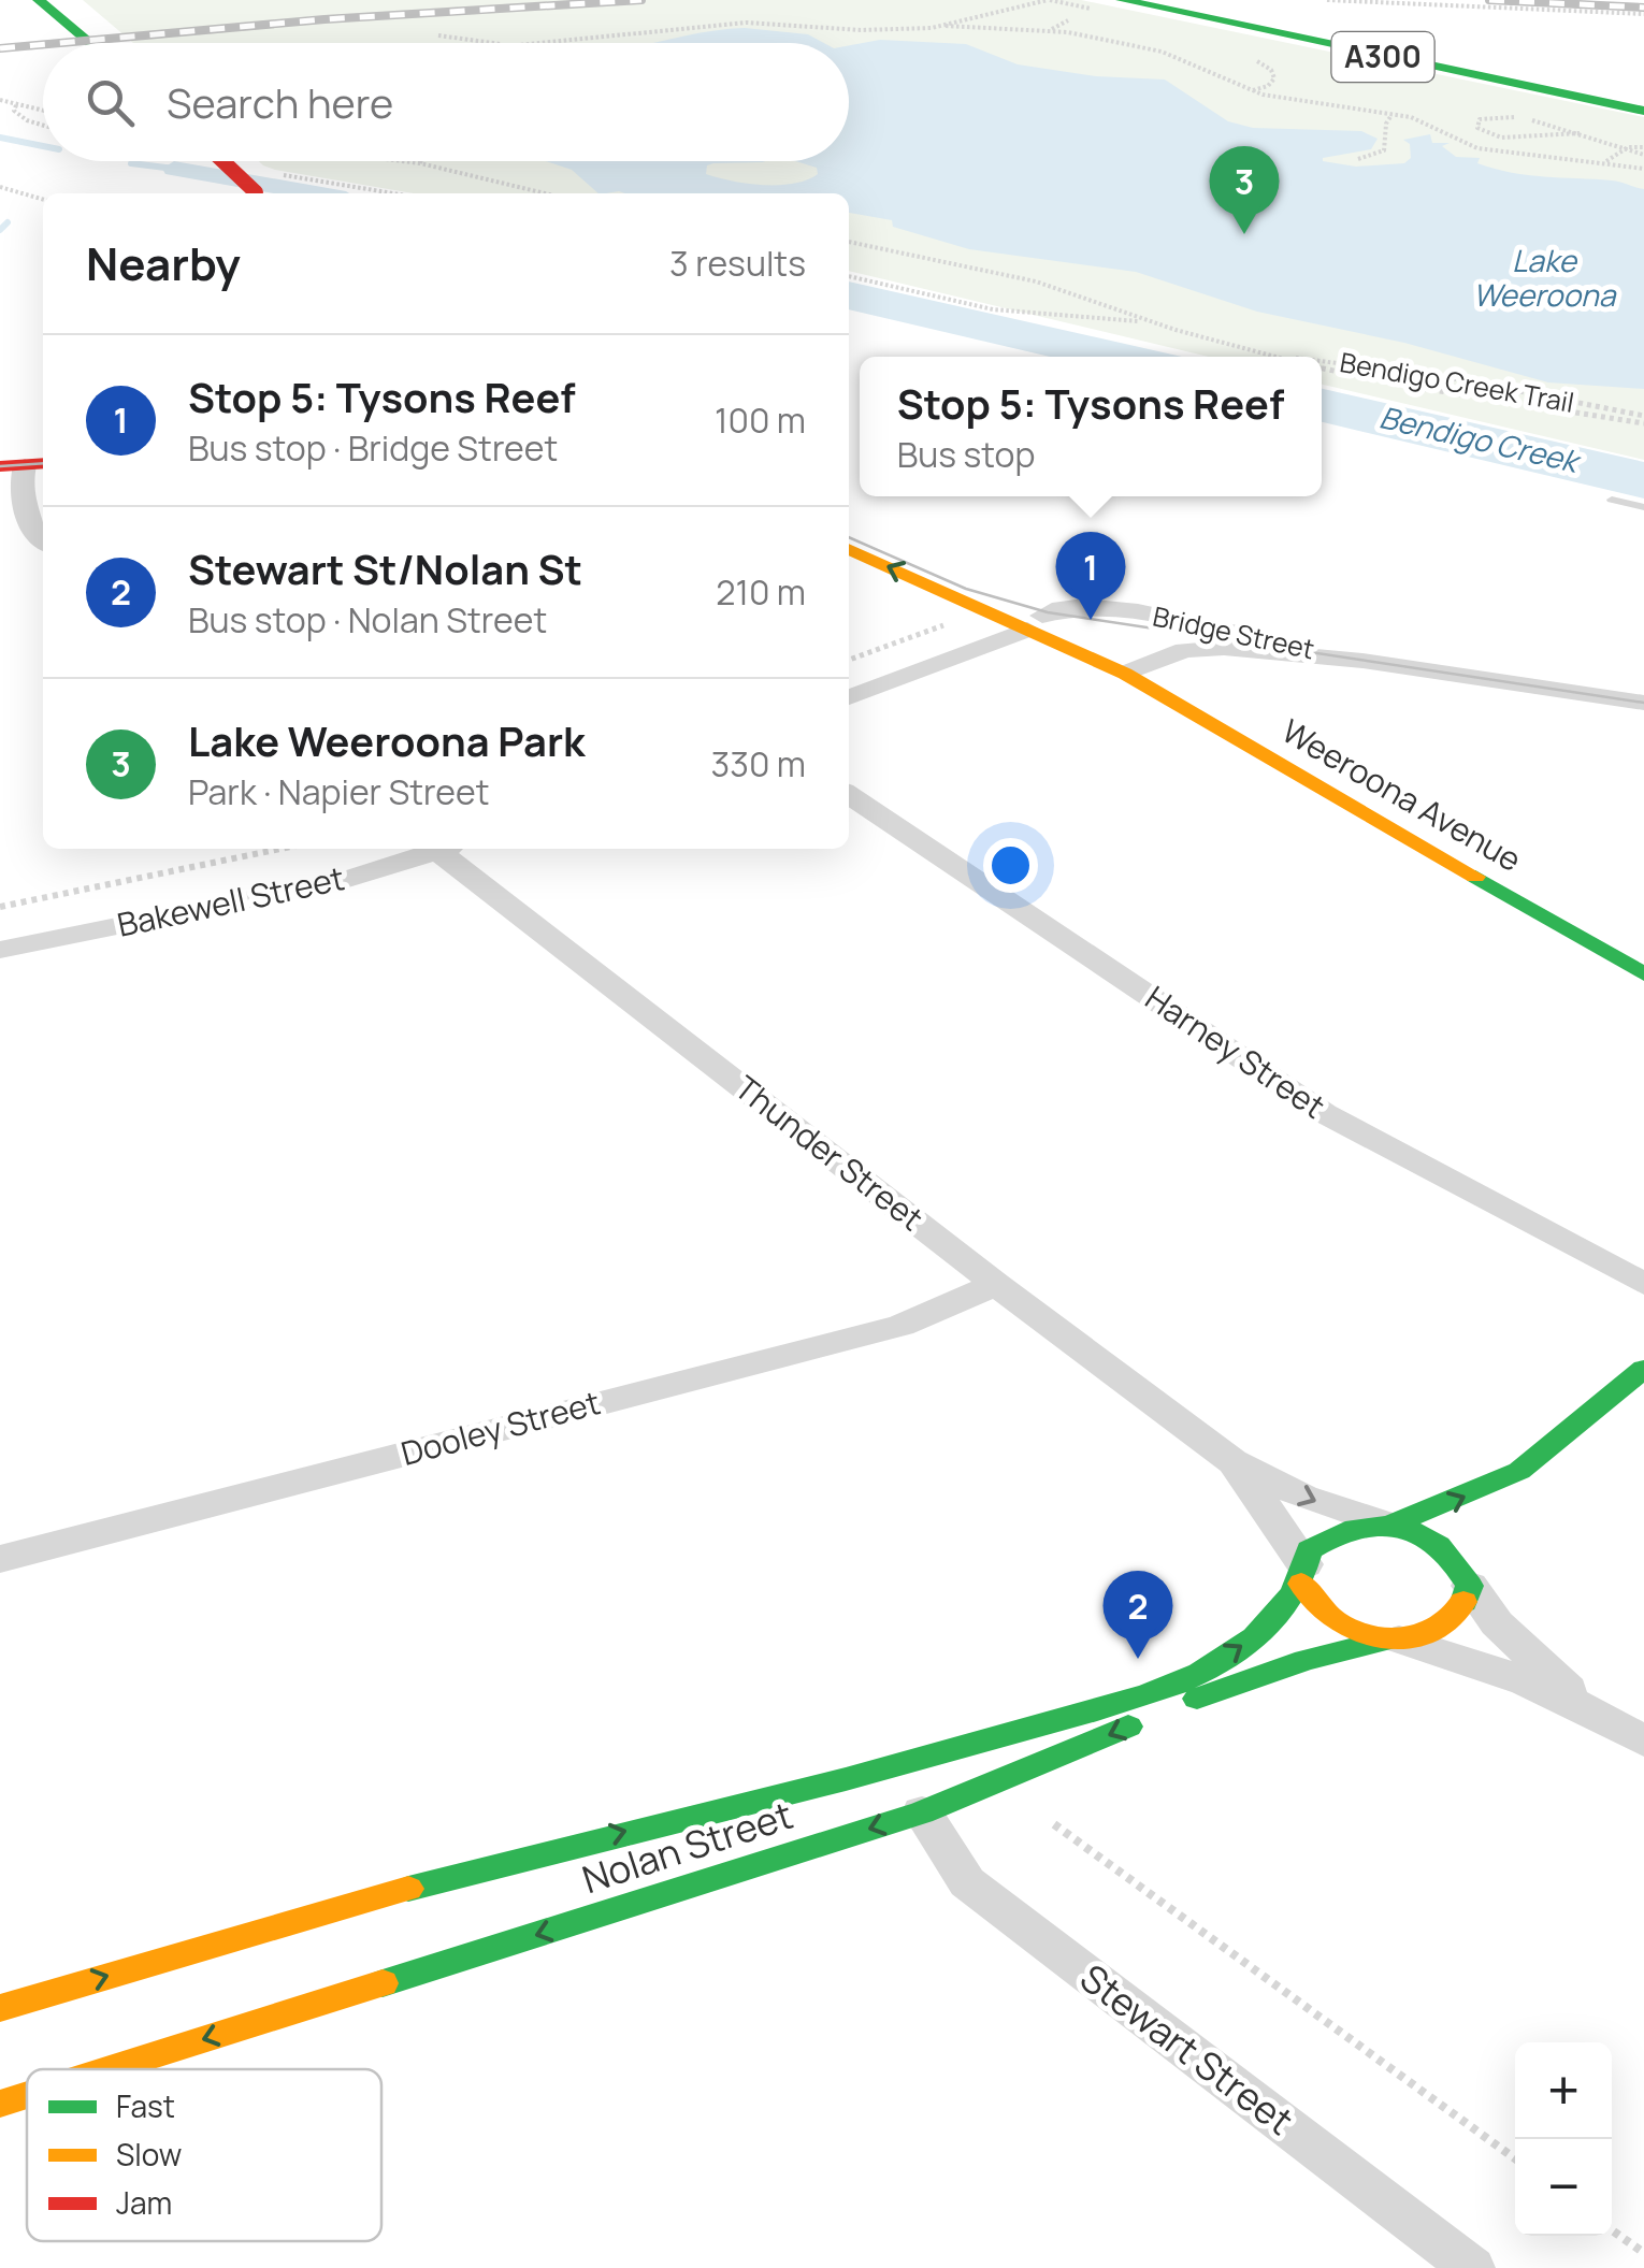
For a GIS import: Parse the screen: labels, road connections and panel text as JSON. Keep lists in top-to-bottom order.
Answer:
{
  "streets": {
    "main road": ["A300", "Weeroona Avenue", "Nolan Street"],
    "street": [
      "Bridge Street",
      "Bakewell Street",
      "Harney Street",
      "Thunder Street",
      "Dooley Street",
      "Stewart Street"
    ],
    "path": ["Bendigo Creek Trail"]
  },
  "crossings": [
    ["Bridge Street", "Weeroona Avenue"],
    ["Thunder Street", "Dooley Street"],
    ["Thunder Street", "Nolan Street"],
    ["Nolan Street", "Stewart Street"]
  ],
  "water": ["Lake Weeroona", "Bendigo Creek"],
  "legend": ["Fast", "Slow", "Jam"],
  "page": {
    "search": "Search here",
    "pins": ["3", "1", "2"],
    "heading": ["Nearby", "3 results"],
    "list": [
      {
        "mark": "1",
        "name": "Stop 5: Tysons Reef",
        "note": "Bus stop · Bridge Street",
        "value": "100 m"
      },
      {
        "mark": "2",
        "name": "Stewart St/Nolan St",
        "note": "Bus stop · Nolan Street",
        "value": "210 m"
      },
      {
        "mark": "3",
        "name": "Lake Weeroona Park",
        "note": "Park · Napier Street",
        "value": "330 m"
      }
    ],
    "popup": ["Stop 5: Tysons Reef", "Bus stop"],
    "map_buttons": ["+", "−"]
  }
}
